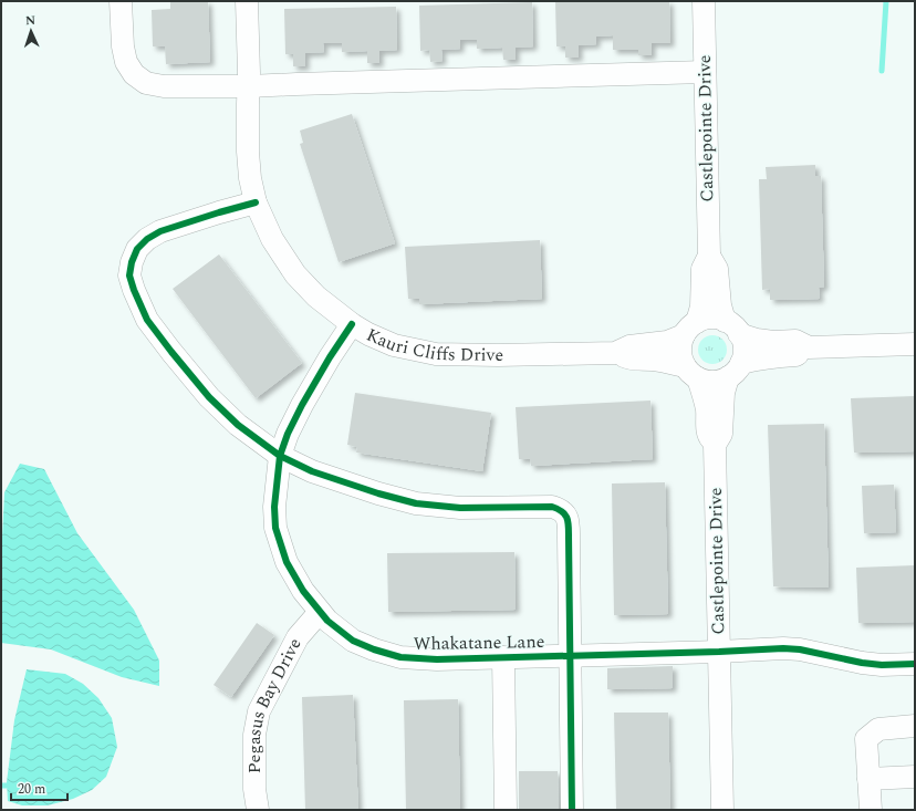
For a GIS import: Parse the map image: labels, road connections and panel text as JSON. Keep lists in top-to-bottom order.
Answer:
{
  "streets": {
    "street": [
      "Castlepointe Drive",
      "Kauri Cliffs Drive",
      "Whakatane Lane",
      "Pegasus Bay Drive"
    ]
  },
  "crossings": [
    ["Castlepointe Drive", "Kauri Cliffs Drive"],
    ["Castlepointe Drive", "Whakatane Lane"],
    ["Kauri Cliffs Drive", "Whakatane Lane"],
    ["Whakatane Lane", "Pegasus Bay Drive"]
  ],
  "scale_bar": "20 m",
  "north": "top"
}
